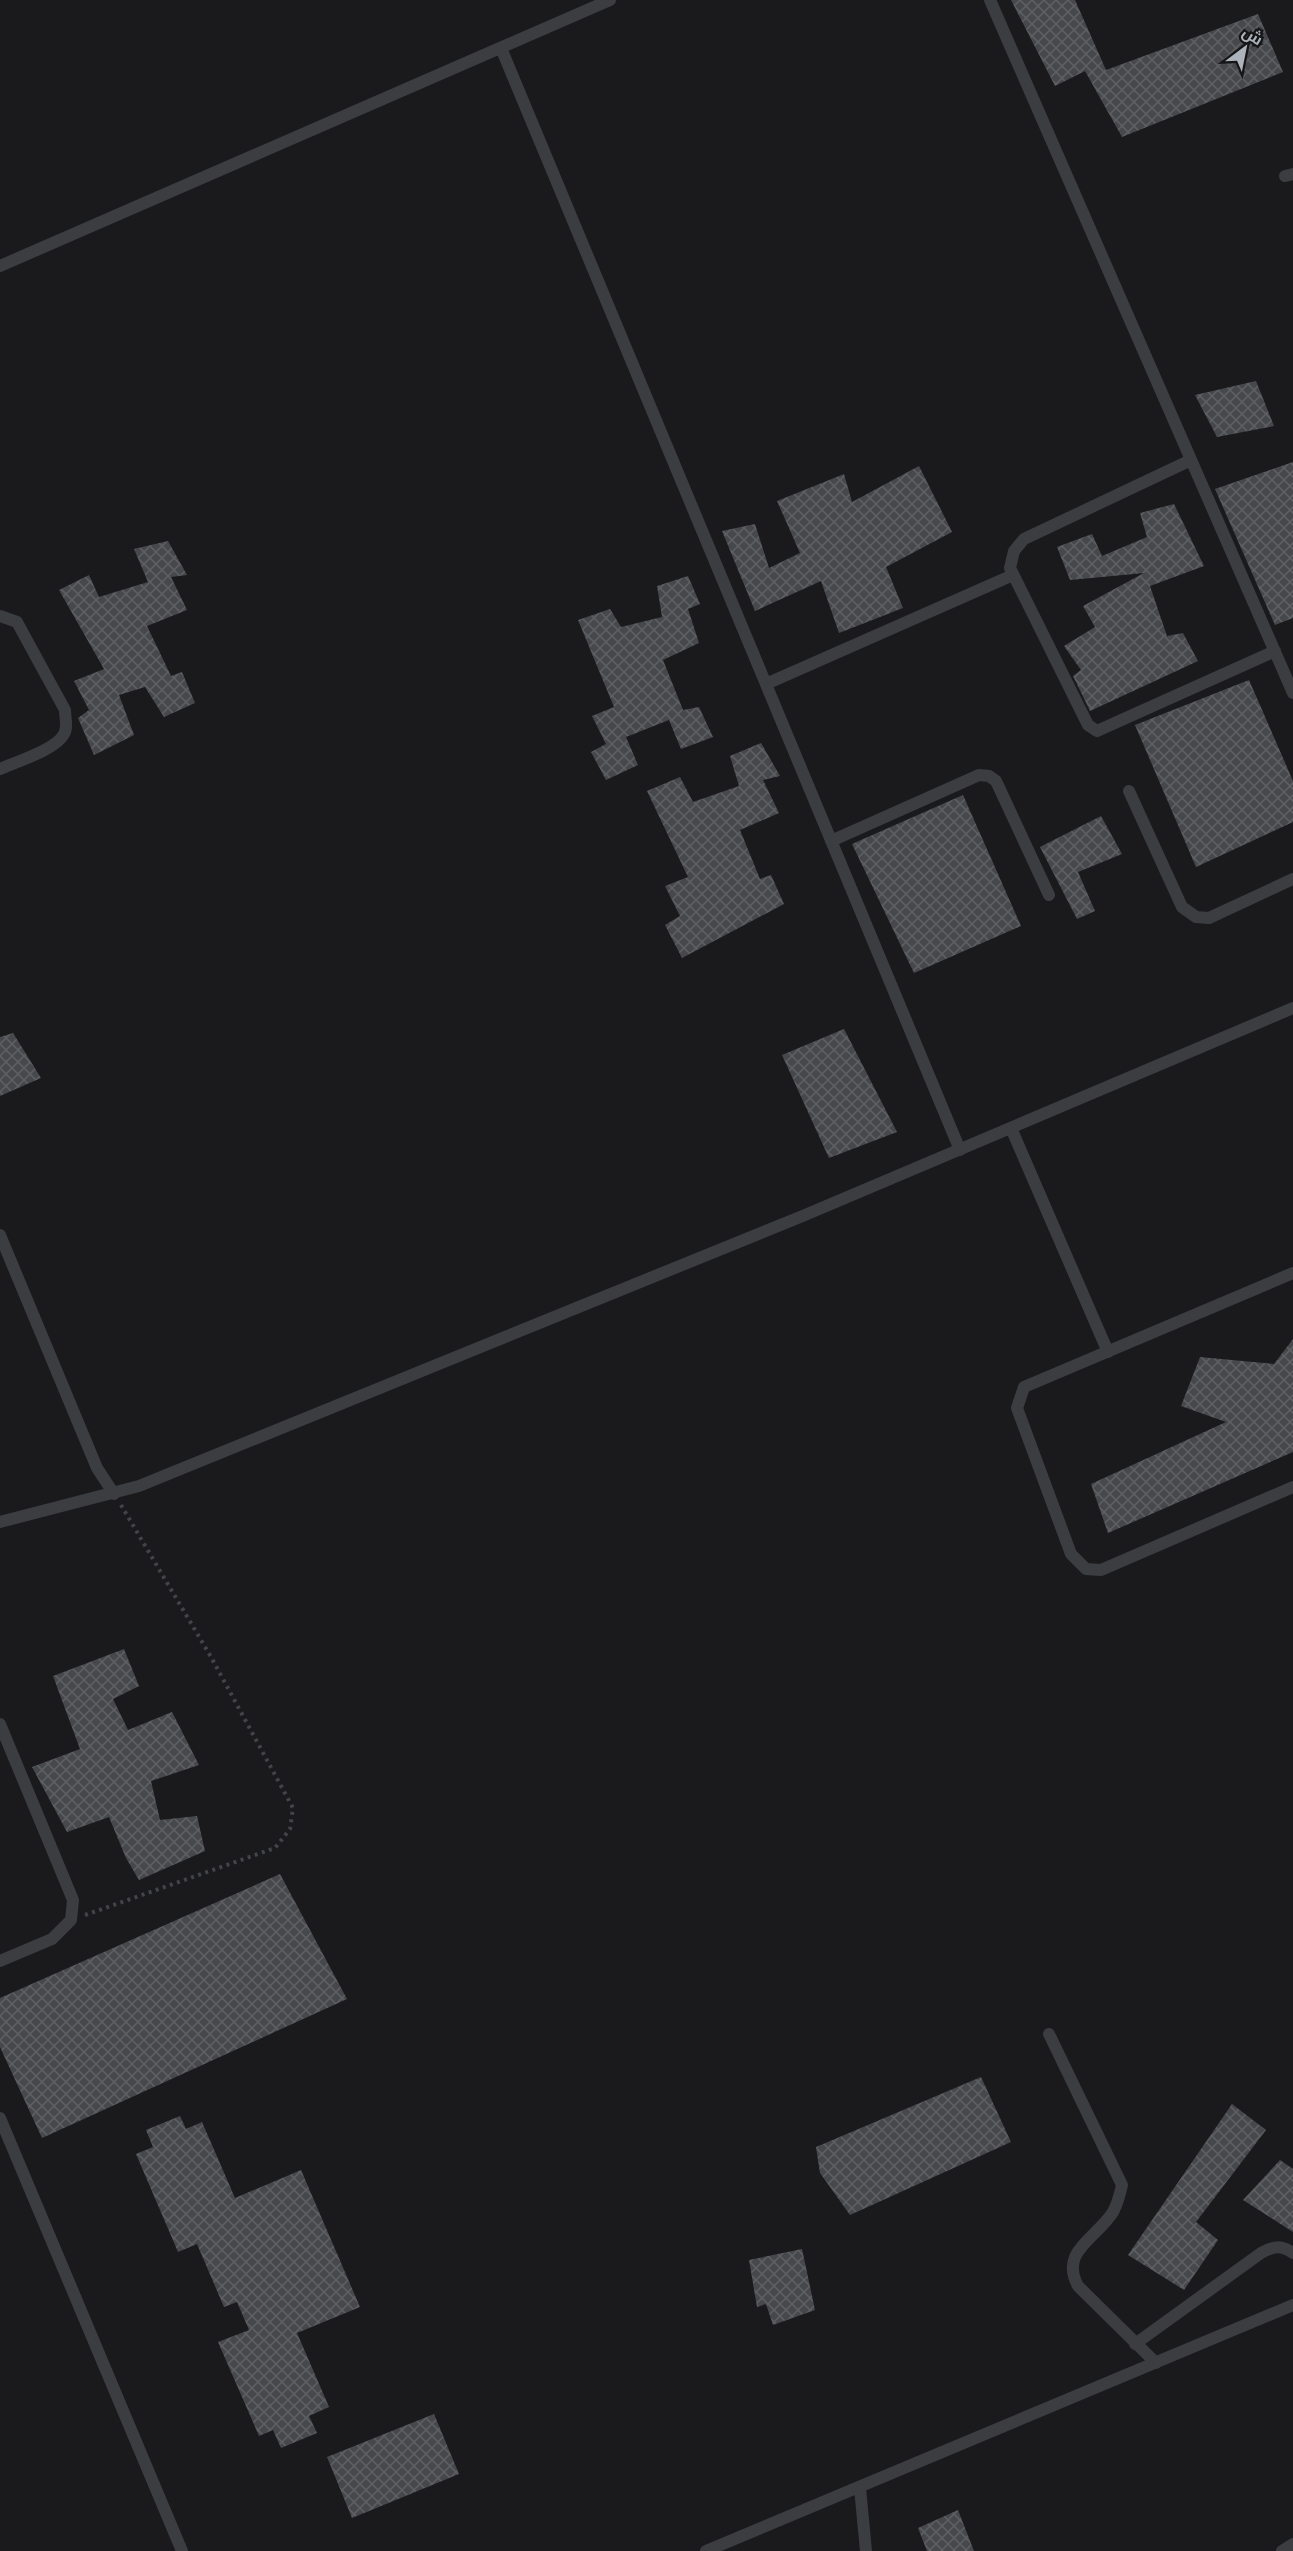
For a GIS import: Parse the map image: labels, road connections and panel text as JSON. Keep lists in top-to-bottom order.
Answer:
{
  "north": "top right"
}
